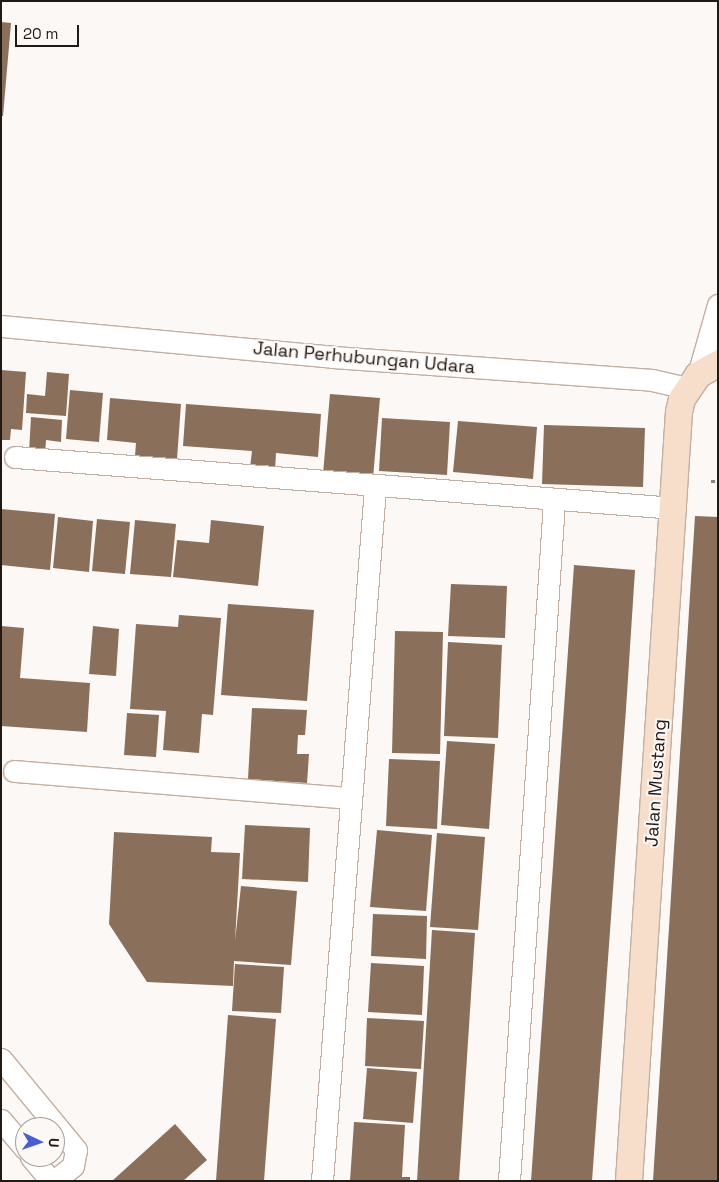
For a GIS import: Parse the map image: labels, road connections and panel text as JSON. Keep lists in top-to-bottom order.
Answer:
{
  "streets": {
    "main road": ["Jalan Mustang"],
    "street": ["Jalan Perhubungan Udara"]
  },
  "crossings": [
    ["Jalan Perhubungan Udara", "Jalan Mustang"]
  ],
  "scale_bar": "20 m",
  "north": "right"
}
